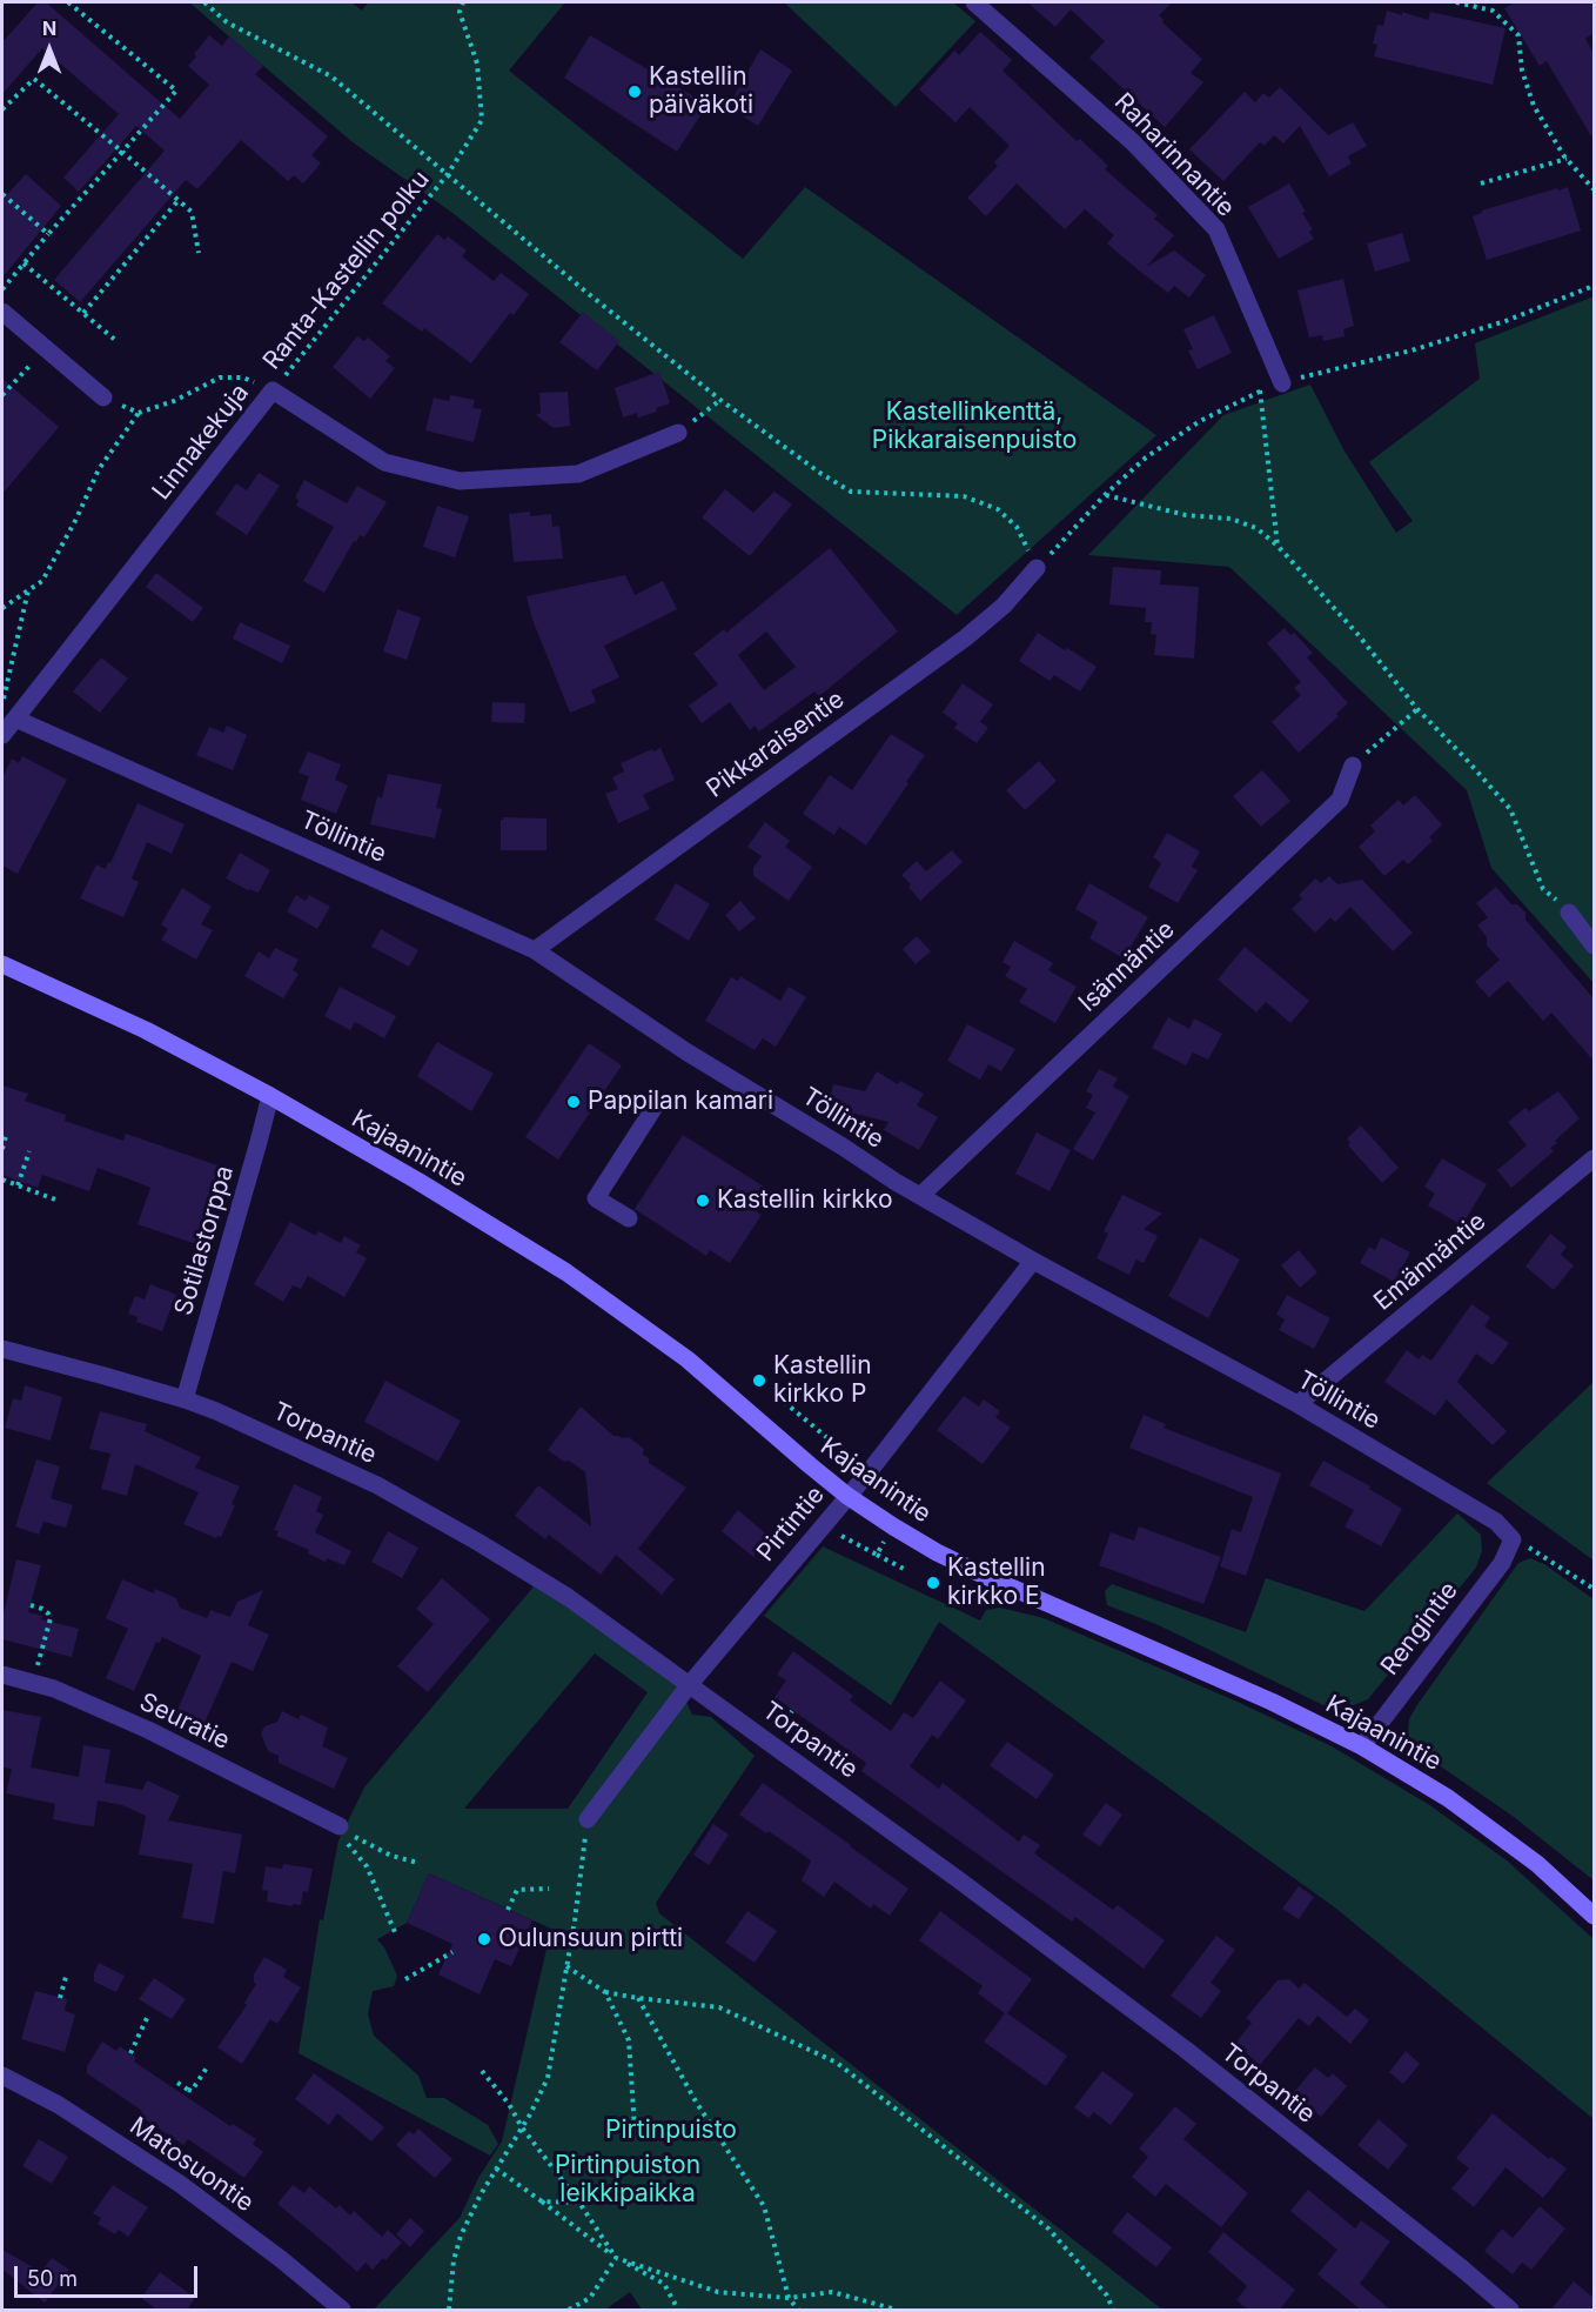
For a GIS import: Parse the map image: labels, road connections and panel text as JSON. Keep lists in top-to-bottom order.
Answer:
{
  "streets": {
    "main road": ["Kajaanintie"],
    "street": [
      "Raharinnantie",
      "Linnakekuja",
      "Pikkaraisentie",
      "Töllintie",
      "Isännäntie",
      "Sotilastorppa",
      "Emännäntie",
      "Torpantie",
      "Pirtintie",
      "Rengintie",
      "Seuratie",
      "Matosuontie"
    ],
    "path": ["Ranta-Kastellin polku"]
  },
  "crossings": [
    ["Ranta-Kastellin polku", "Linnakekuja"],
    ["Linnakekuja", "Töllintie"],
    ["Pikkaraisentie", "Töllintie"],
    ["Töllintie", "Isännäntie"],
    ["Töllintie", "Emännäntie"],
    ["Töllintie", "Pirtintie"],
    ["Töllintie", "Rengintie"],
    ["Kajaanintie", "Sotilastorppa"],
    ["Kajaanintie", "Pirtintie"],
    ["Kajaanintie", "Rengintie"],
    ["Sotilastorppa", "Torpantie"],
    ["Torpantie", "Pirtintie"]
  ],
  "parks": ["Kastellinkenttä, Pikkaraisenpuisto", "Pirtinpuisto", "Pirtinpuiston leikkipaikka"],
  "places": [
    "Kastellin päiväkoti",
    "Pappilan kamari",
    "Kastellin kirkko",
    "Kastellin kirkko P",
    "Kastellin kirkko E",
    "Oulunsuun pirtti"
  ],
  "scale_bar": "50 m",
  "north": "top"
}
